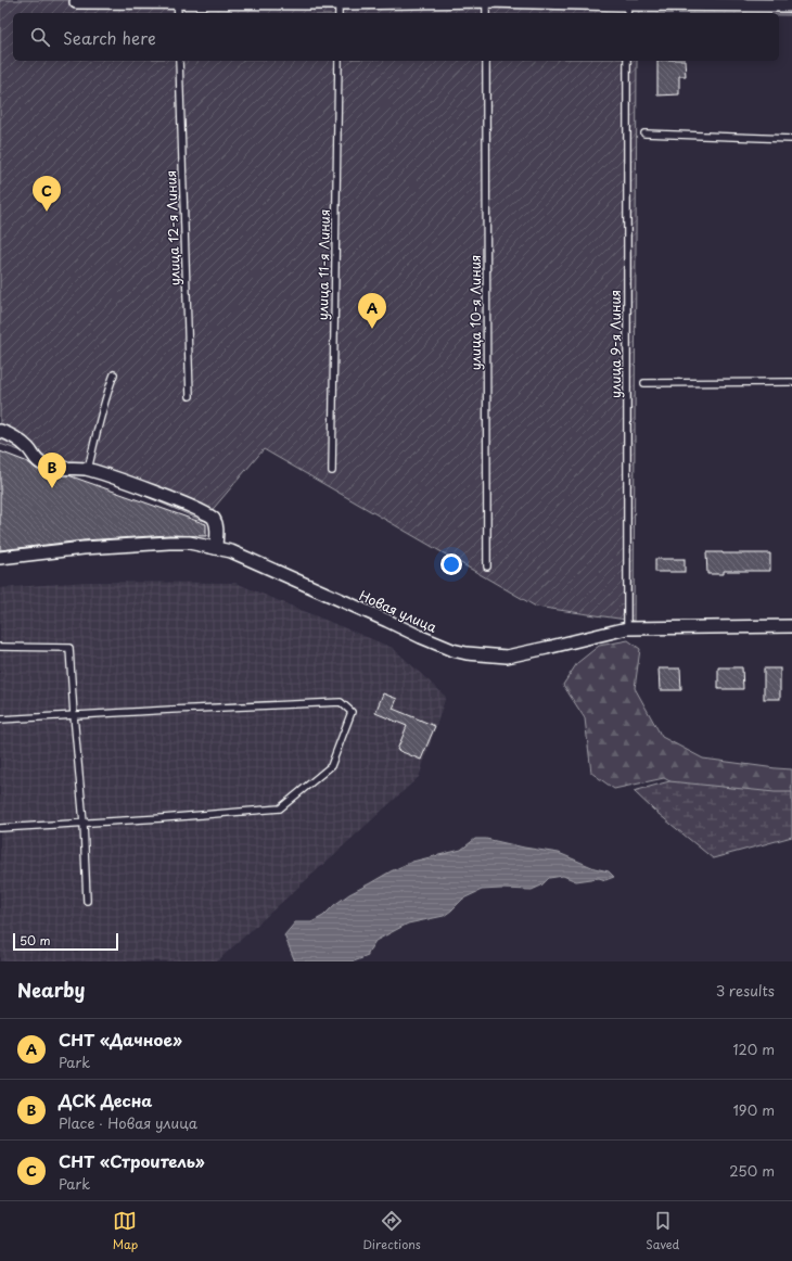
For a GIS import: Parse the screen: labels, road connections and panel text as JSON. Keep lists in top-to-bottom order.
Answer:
{
  "streets": {
    "street": ["Новая улица"],
    "lane": [
      "улица 12-я Линия",
      "улица 11-я Линия",
      "улица 10-я Линия",
      "улица 9-я Линия"
    ]
  },
  "crossings": [
    ["улица 9-я Линия", "Новая улица"]
  ],
  "scale_bar": "50 m",
  "page": {
    "search": "Search here",
    "pins": ["C", "A", "B"],
    "scale": "50 m",
    "heading": ["Nearby", "3 results"],
    "list": [
      {
        "mark": "A",
        "name": "СНТ «Дачное»",
        "note": "Park",
        "value": "120 m"
      },
      {
        "mark": "B",
        "name": "ДСК Десна",
        "note": "Place · Новая улица",
        "value": "190 m"
      },
      {
        "mark": "C",
        "name": "СНТ «Строитель»",
        "note": "Park",
        "value": "250 m"
      }
    ],
    "nav": ["Map", "Directions", "Saved"]
  }
}
